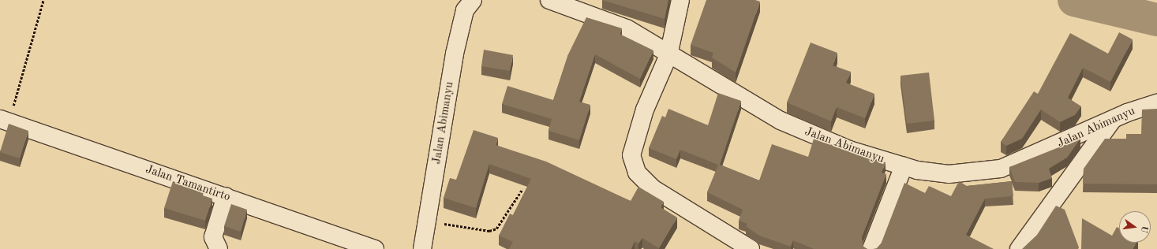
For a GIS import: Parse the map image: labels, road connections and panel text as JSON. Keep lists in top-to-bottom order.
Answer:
{
  "streets": {
    "street": ["Jalan Abimanyu", "Jalan Tamantirto"]
  },
  "north": "right"
}
